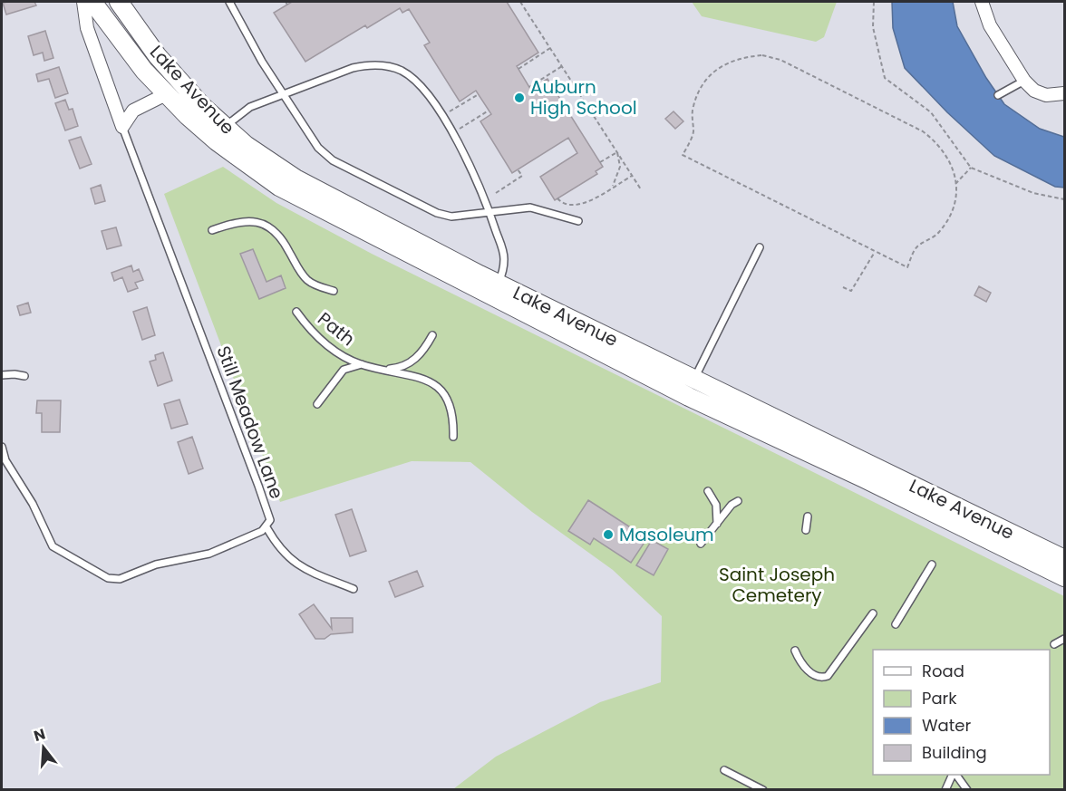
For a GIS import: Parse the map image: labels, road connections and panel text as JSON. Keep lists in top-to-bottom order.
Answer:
{
  "streets": {
    "main road": ["Lake Avenue"],
    "lane": ["Path", "Still Meadow Lane"]
  },
  "crossings": [
    ["Lake Avenue", "Still Meadow Lane"]
  ],
  "parks": ["Saint Joseph Cemetery"],
  "places": ["Auburn High School", "Masoleum"],
  "legend": [
    "Road",
    "Park",
    "Water",
    "Building"
  ],
  "north": "top"
}
